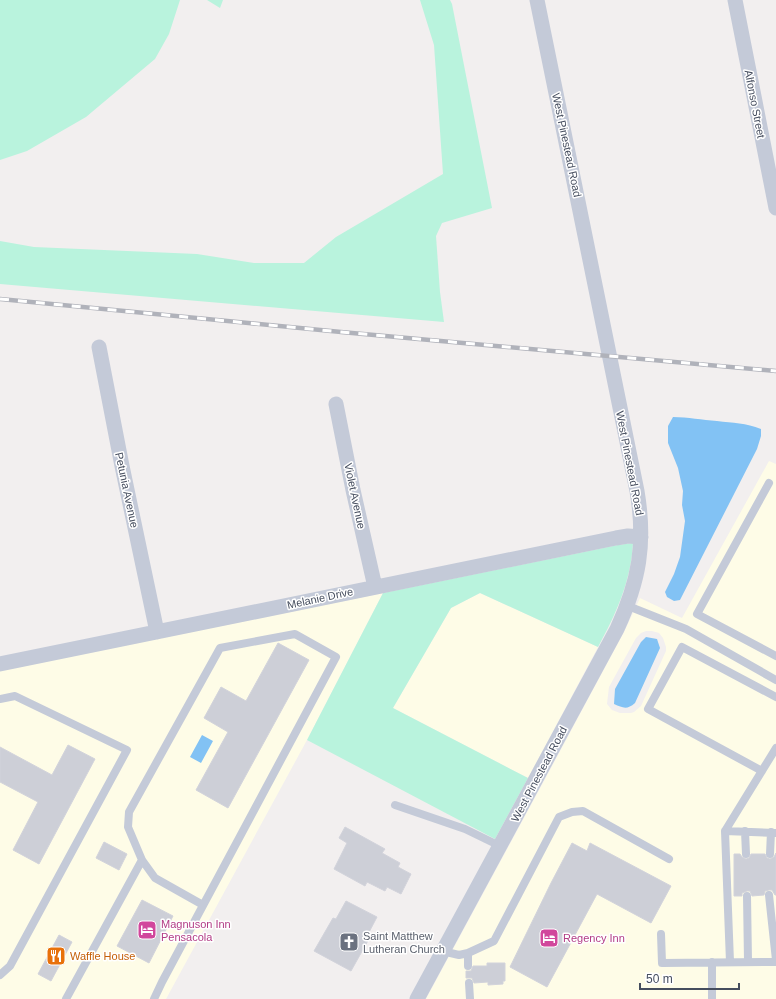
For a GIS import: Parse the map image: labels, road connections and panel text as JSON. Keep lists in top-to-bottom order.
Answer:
{
  "streets": {
    "street": [
      "Alfonso Street",
      "West Pinestead Road",
      "Petunia Avenue",
      "Violet Avenue",
      "Melanie Drive"
    ]
  },
  "crossings": [
    ["West Pinestead Road", "Melanie Drive"],
    ["Petunia Avenue", "Melanie Drive"],
    ["Violet Avenue", "Melanie Drive"]
  ],
  "places": {
    "hotel": ["Magnuson Inn Pensacola", "Regency Inn"],
    "church": ["Saint Matthew Lutheran Church"],
    "restaurant": ["Waffle House"]
  },
  "scale_bar": "50 m"
}
